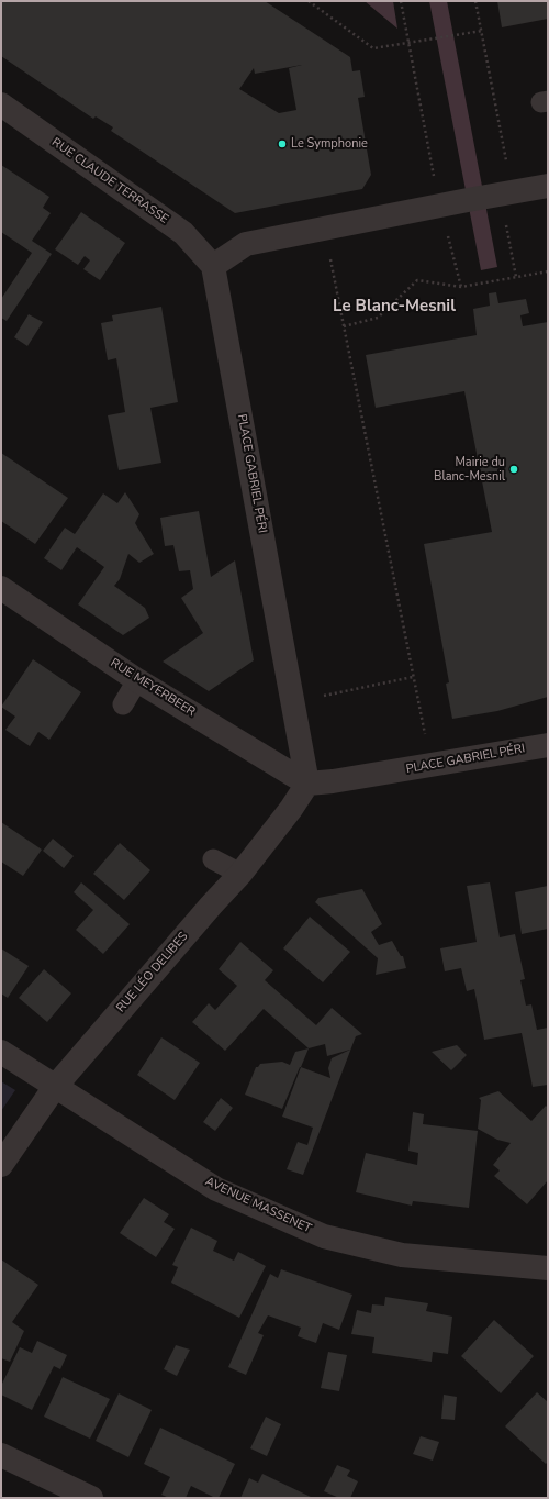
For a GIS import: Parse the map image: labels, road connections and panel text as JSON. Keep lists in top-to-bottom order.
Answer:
{
  "streets": {
    "street": [
      "RUE CLAUDE TERRASSE",
      "PLACE GABRIEL PÉRI",
      "RUE MEYERBEER",
      "RUE LÉO DELIBES",
      "AVENUE MASSENET"
    ]
  },
  "crossings": [
    ["RUE CLAUDE TERRASSE", "PLACE GABRIEL PÉRI"],
    ["PLACE GABRIEL PÉRI", "RUE MEYERBEER"],
    ["PLACE GABRIEL PÉRI", "RUE LÉO DELIBES"],
    ["RUE MEYERBEER", "RUE LÉO DELIBES"],
    ["RUE LÉO DELIBES", "AVENUE MASSENET"]
  ],
  "districts": ["Le Blanc-Mesnil"],
  "places": ["Le Symphonie", "Mairie du Blanc-Mesnil"]
}
